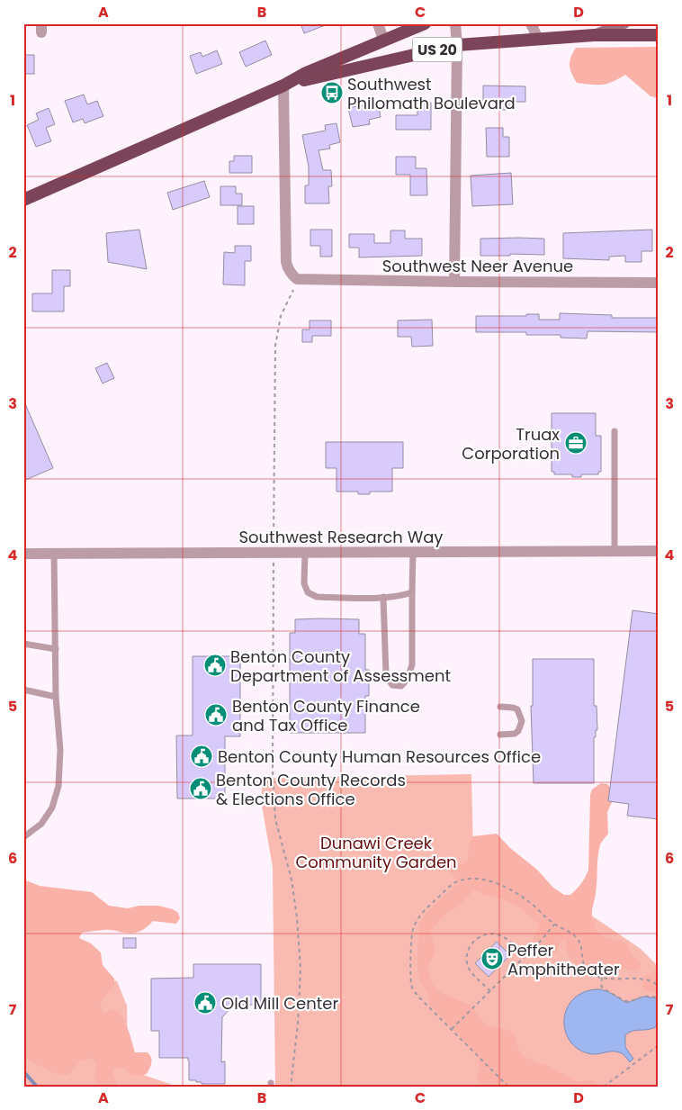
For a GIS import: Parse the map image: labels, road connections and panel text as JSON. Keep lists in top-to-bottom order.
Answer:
{
  "streets": {
    "highway": ["US 20"],
    "street": ["Southwest Neer Avenue", "Southwest Research Way"]
  },
  "parks": ["Dunawi Creek Community Garden"],
  "places": {
    "bus stop": ["Southwest Philomath Boulevard"],
    "office": ["Truax Corporation"],
    "public building": [
      "Benton County Department of Assessment",
      "Benton County Finance and Tax Office",
      "Benton County Human Resources Office",
      "Benton County Records & Elections Office",
      "Old Mill Center"
    ],
    "theatre": ["Peffer Amphitheater"]
  },
  "grid": {
    "columns": [
      "A",
      "B",
      "C",
      "D"
    ],
    "rows": [
      "1",
      "2",
      "3",
      "4",
      "5",
      "6",
      "7"
    ]
  }
}
